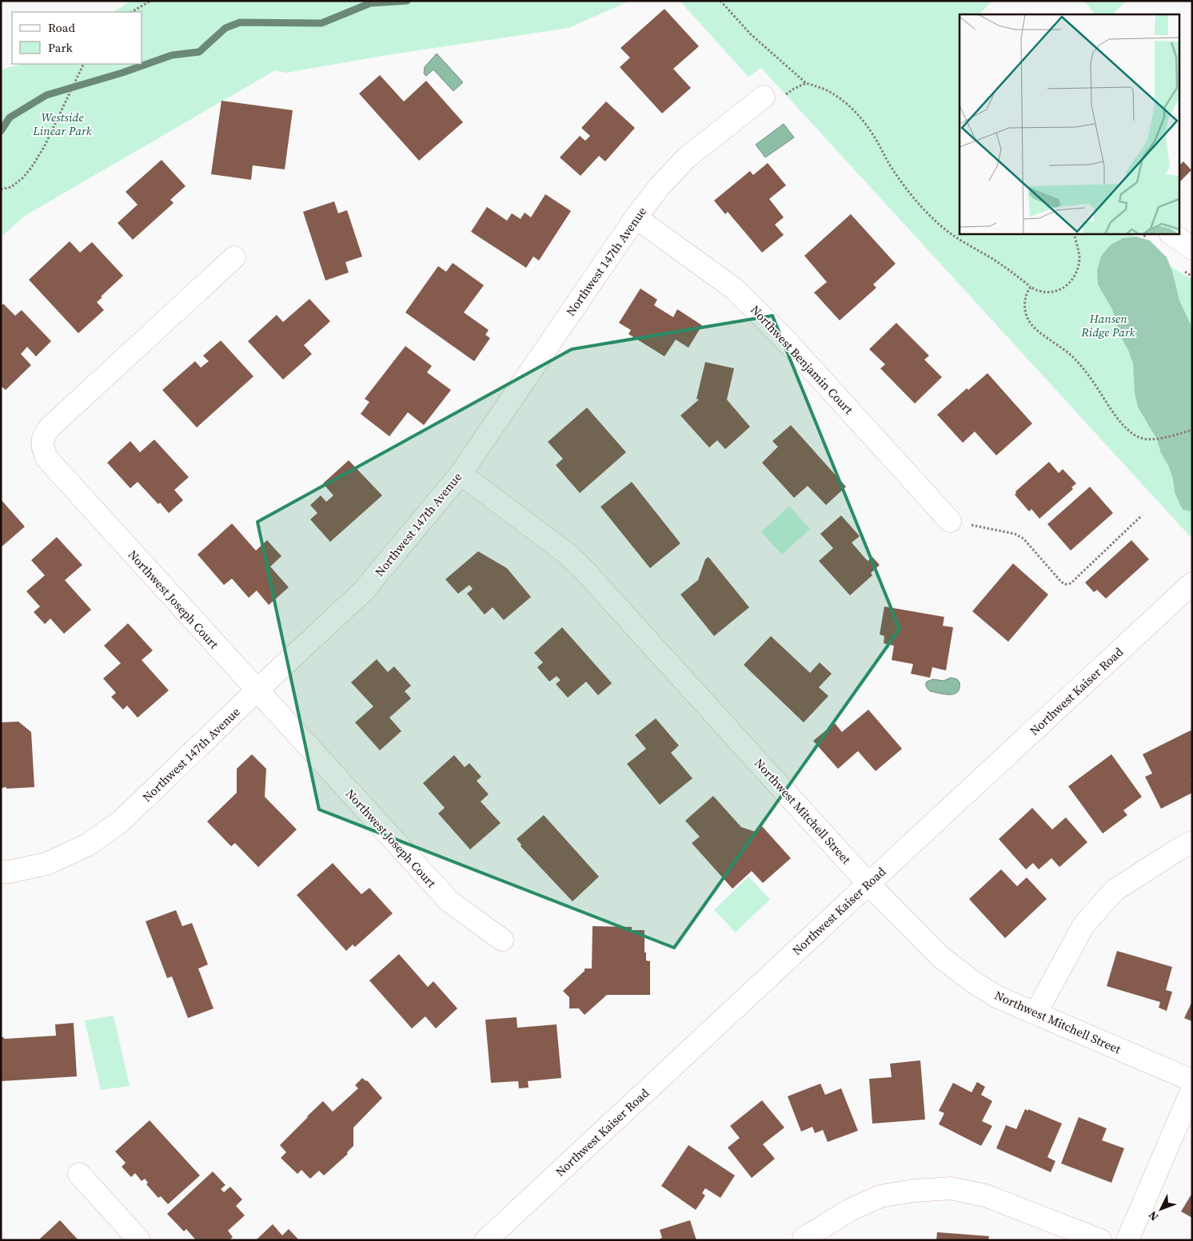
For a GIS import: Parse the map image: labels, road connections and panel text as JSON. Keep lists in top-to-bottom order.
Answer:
{
  "streets": {
    "street": [
      "Northwest 147th Avenue",
      "Northwest Benjamin Court",
      "Northwest Joseph Court",
      "Northwest Kaiser Road",
      "Northwest Mitchell Street"
    ]
  },
  "crossings": [
    ["Northwest 147th Avenue", "Northwest Benjamin Court"],
    ["Northwest 147th Avenue", "Northwest Joseph Court"],
    ["Northwest 147th Avenue", "Northwest Mitchell Street"],
    ["Northwest Kaiser Road", "Northwest Mitchell Street"]
  ],
  "parks": ["Westside Linear Park", "Hansen Ridge Park"],
  "legend": ["Road", "Park"],
  "north": "bottom left"
}
